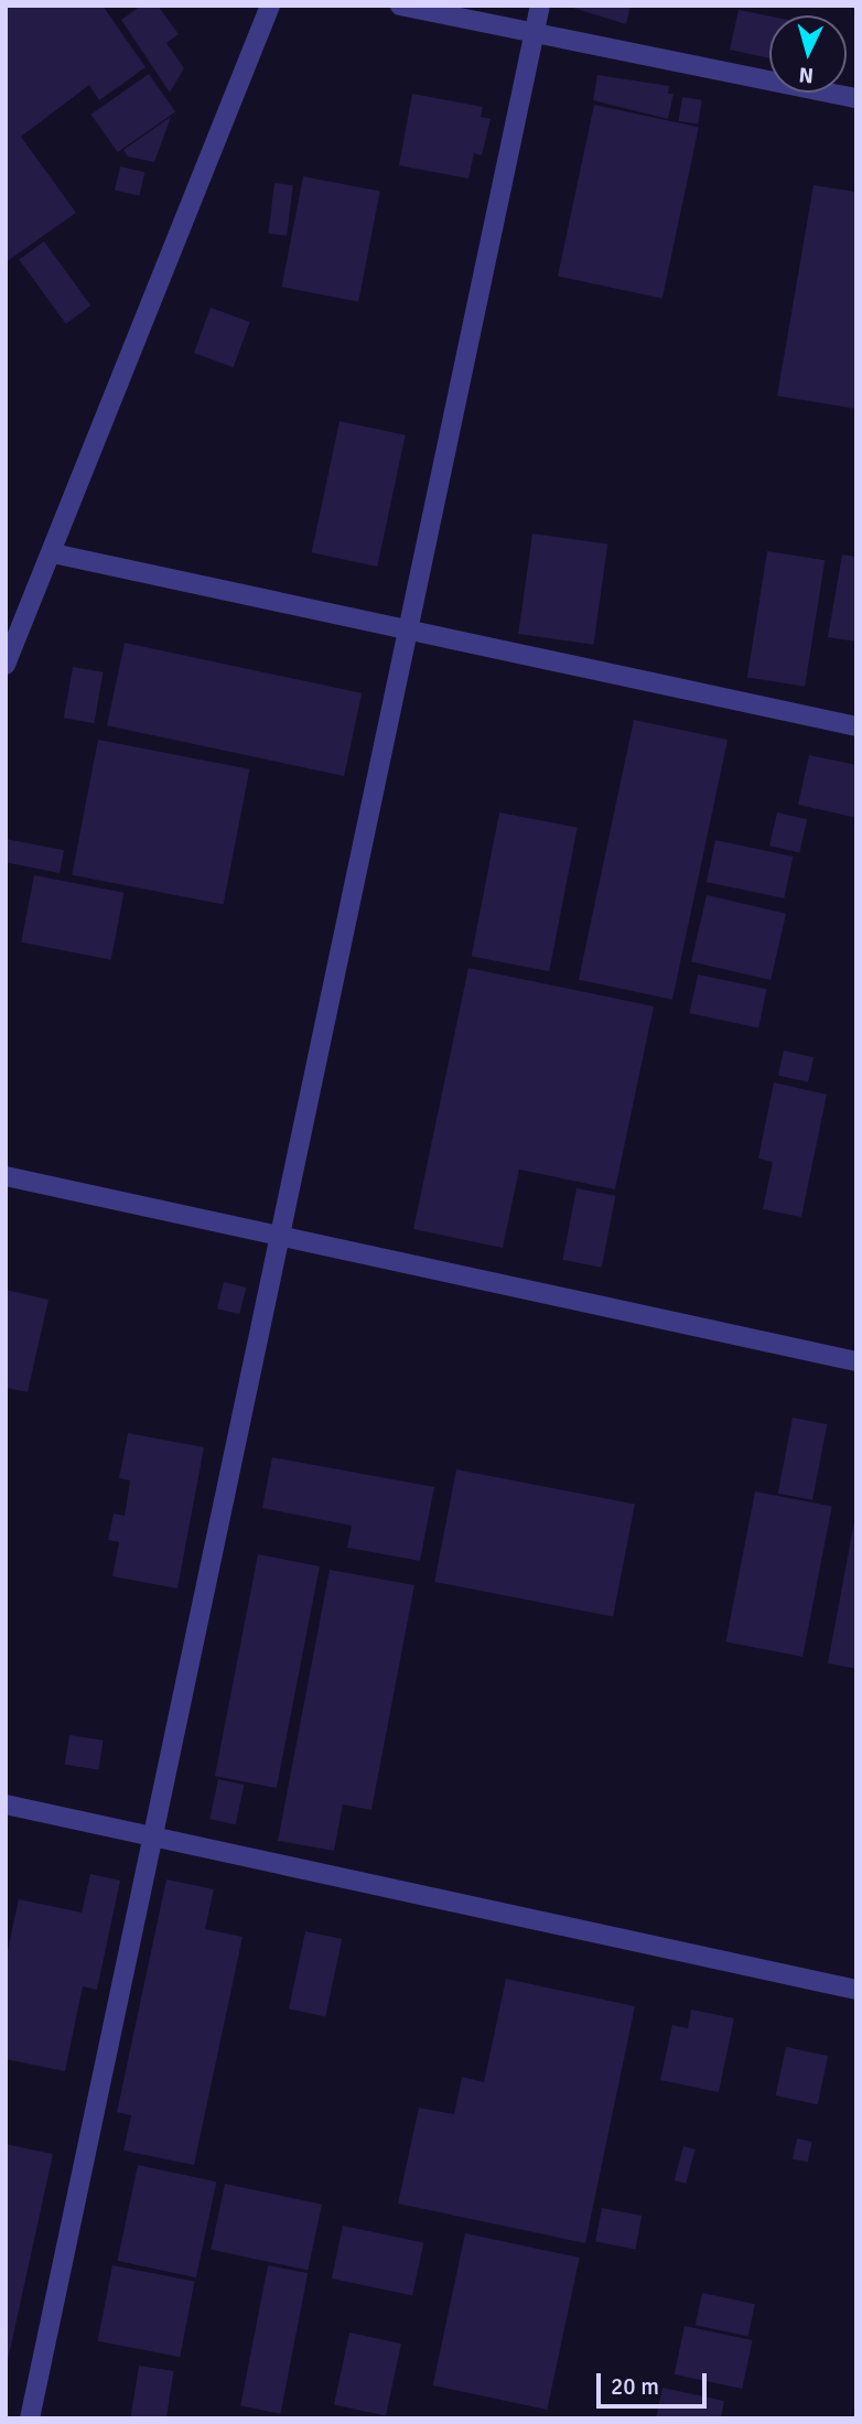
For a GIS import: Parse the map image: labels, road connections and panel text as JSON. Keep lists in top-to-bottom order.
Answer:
{
  "scale_bar": "20 m",
  "north": "bottom"
}
